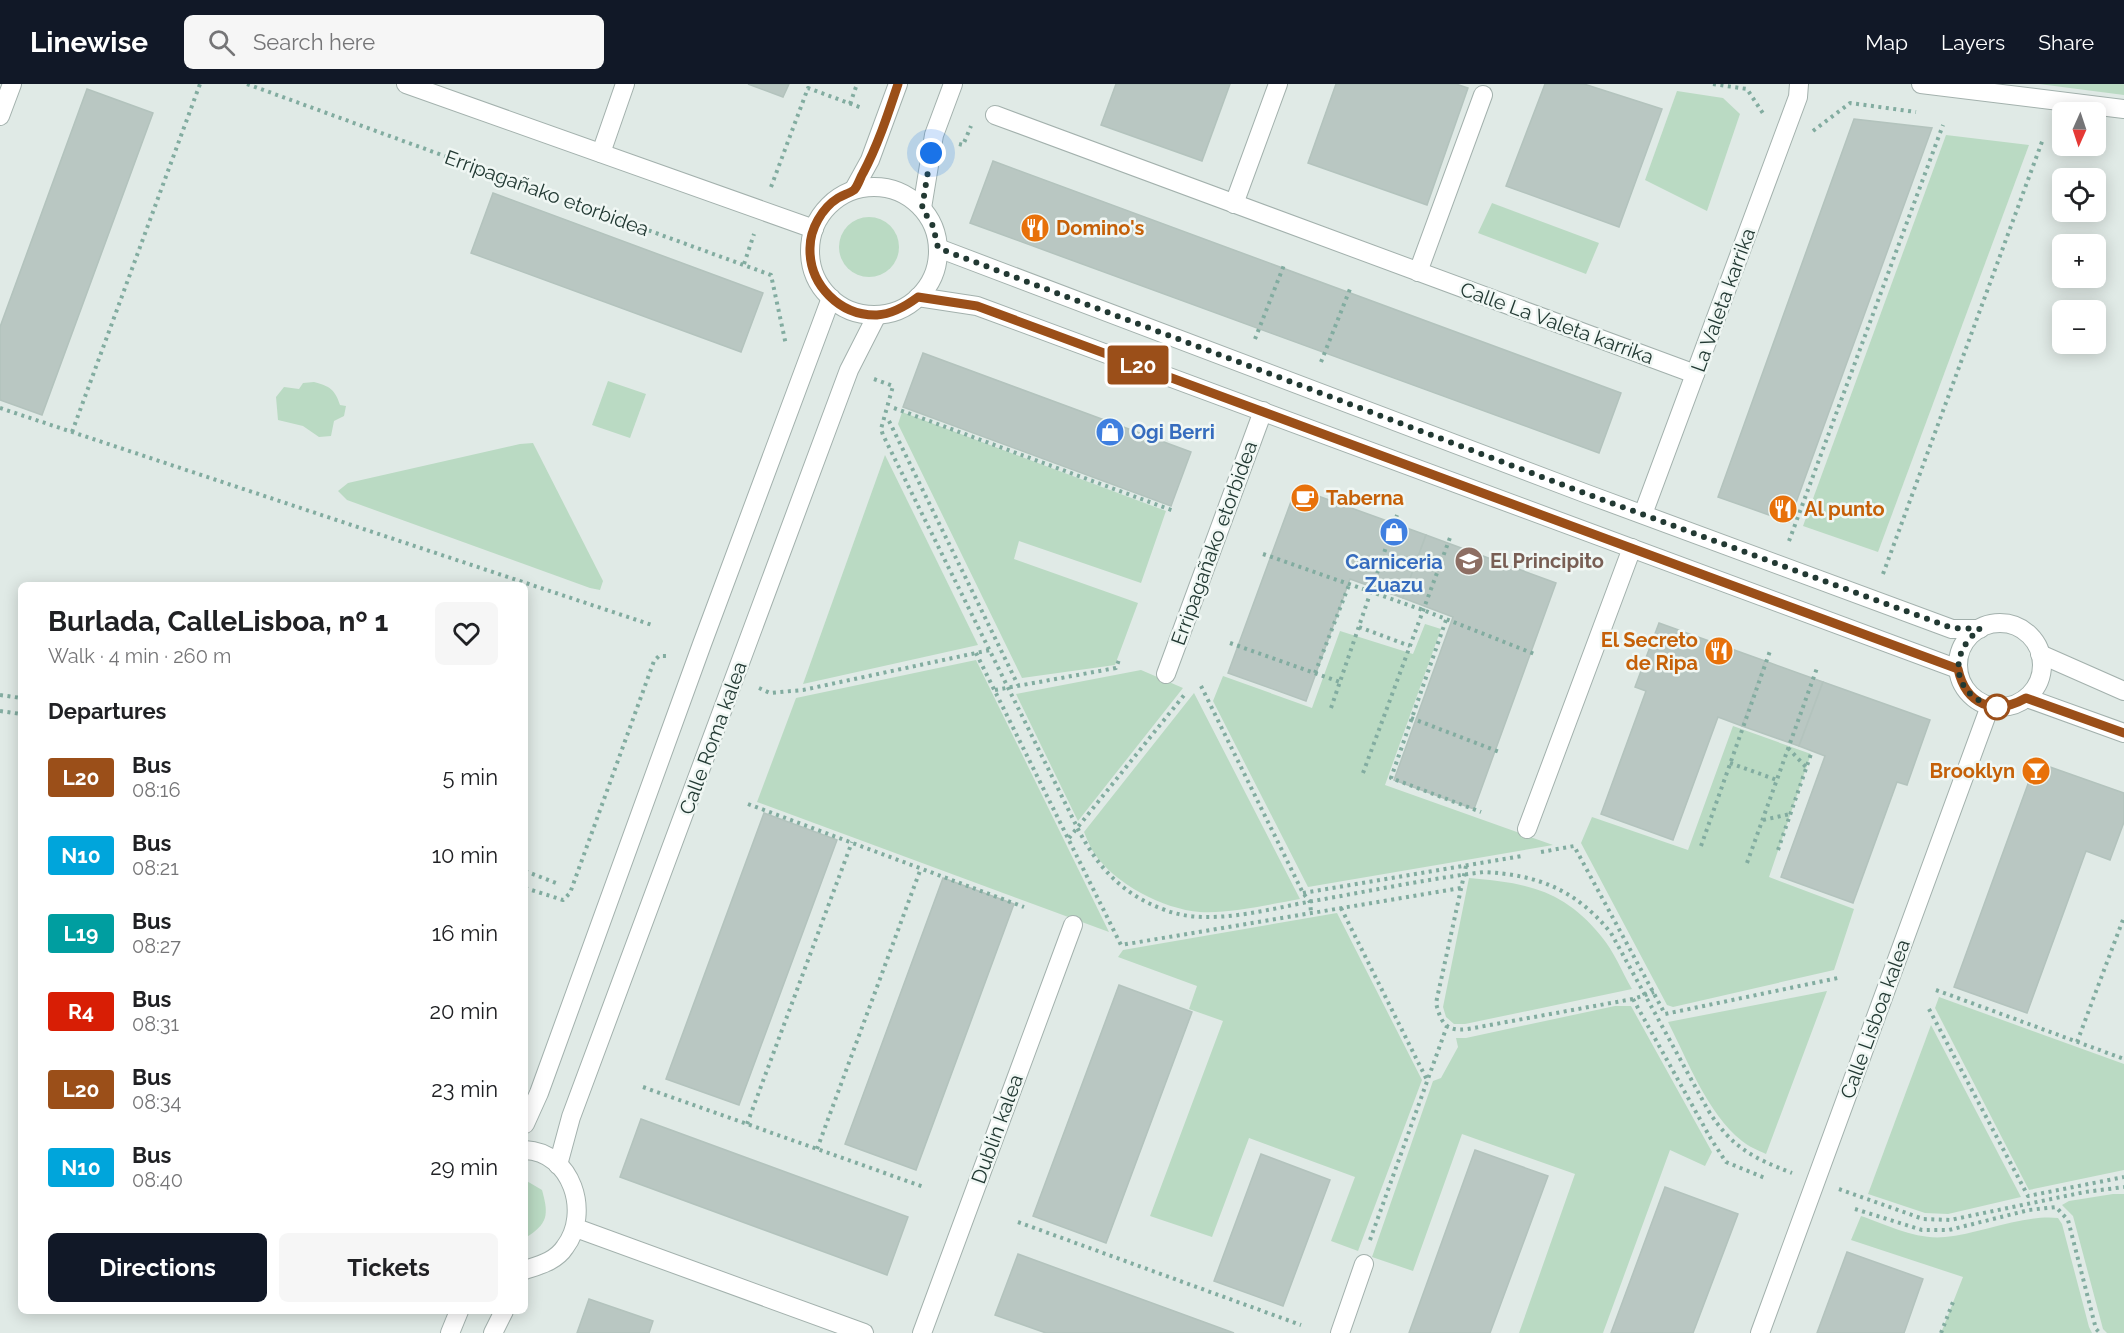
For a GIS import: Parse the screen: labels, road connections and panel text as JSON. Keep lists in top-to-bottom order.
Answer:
{
  "streets": {
    "street": [
      "Erripagañako etorbidea",
      "La Valeta karrika",
      "Calle La Valeta karrika",
      "Calle Roma kalea",
      "Calle Lisboa kalea",
      "Dublin kalea"
    ]
  },
  "crossings": [
    ["La Valeta karrika", "Calle La Valeta karrika"]
  ],
  "places": {
    "restaurant": ["Domino's", "Al punto", "El Secreto de Ripa"],
    "shop": ["Ogi Berri", "Carniceria Zuazu"],
    "cafe": ["Taberna"],
    "school or university": ["El Principito"],
    "bar": ["Brooklyn"]
  },
  "lines": ["bus line L20"],
  "north": "bottom",
  "page": {
    "header": "Linewise",
    "search": "Search here",
    "nav": ["Map", "Layers", "Share"],
    "on_map": "L20",
    "map_buttons": ["+", "−"],
    "heading": [
      ["Burlada, CalleLisboa, nº 1", "Walk · 4 min · 260 m"],
      "Departures"
    ],
    "list": [
      {
        "mark": "L20",
        "name": "Bus",
        "note": "08:16",
        "value": "5 min"
      },
      {
        "mark": "N10",
        "name": "Bus",
        "note": "08:21",
        "value": "10 min"
      },
      {
        "mark": "L19",
        "name": "Bus",
        "note": "08:27",
        "value": "16 min"
      },
      {
        "mark": "R4",
        "name": "Bus",
        "note": "08:31",
        "value": "20 min"
      },
      {
        "mark": "L20",
        "name": "Bus",
        "note": "08:34",
        "value": "23 min"
      },
      {
        "mark": "N10",
        "name": "Bus",
        "note": "08:40",
        "value": "29 min"
      }
    ],
    "buttons": ["Directions", "Tickets"]
  }
}
